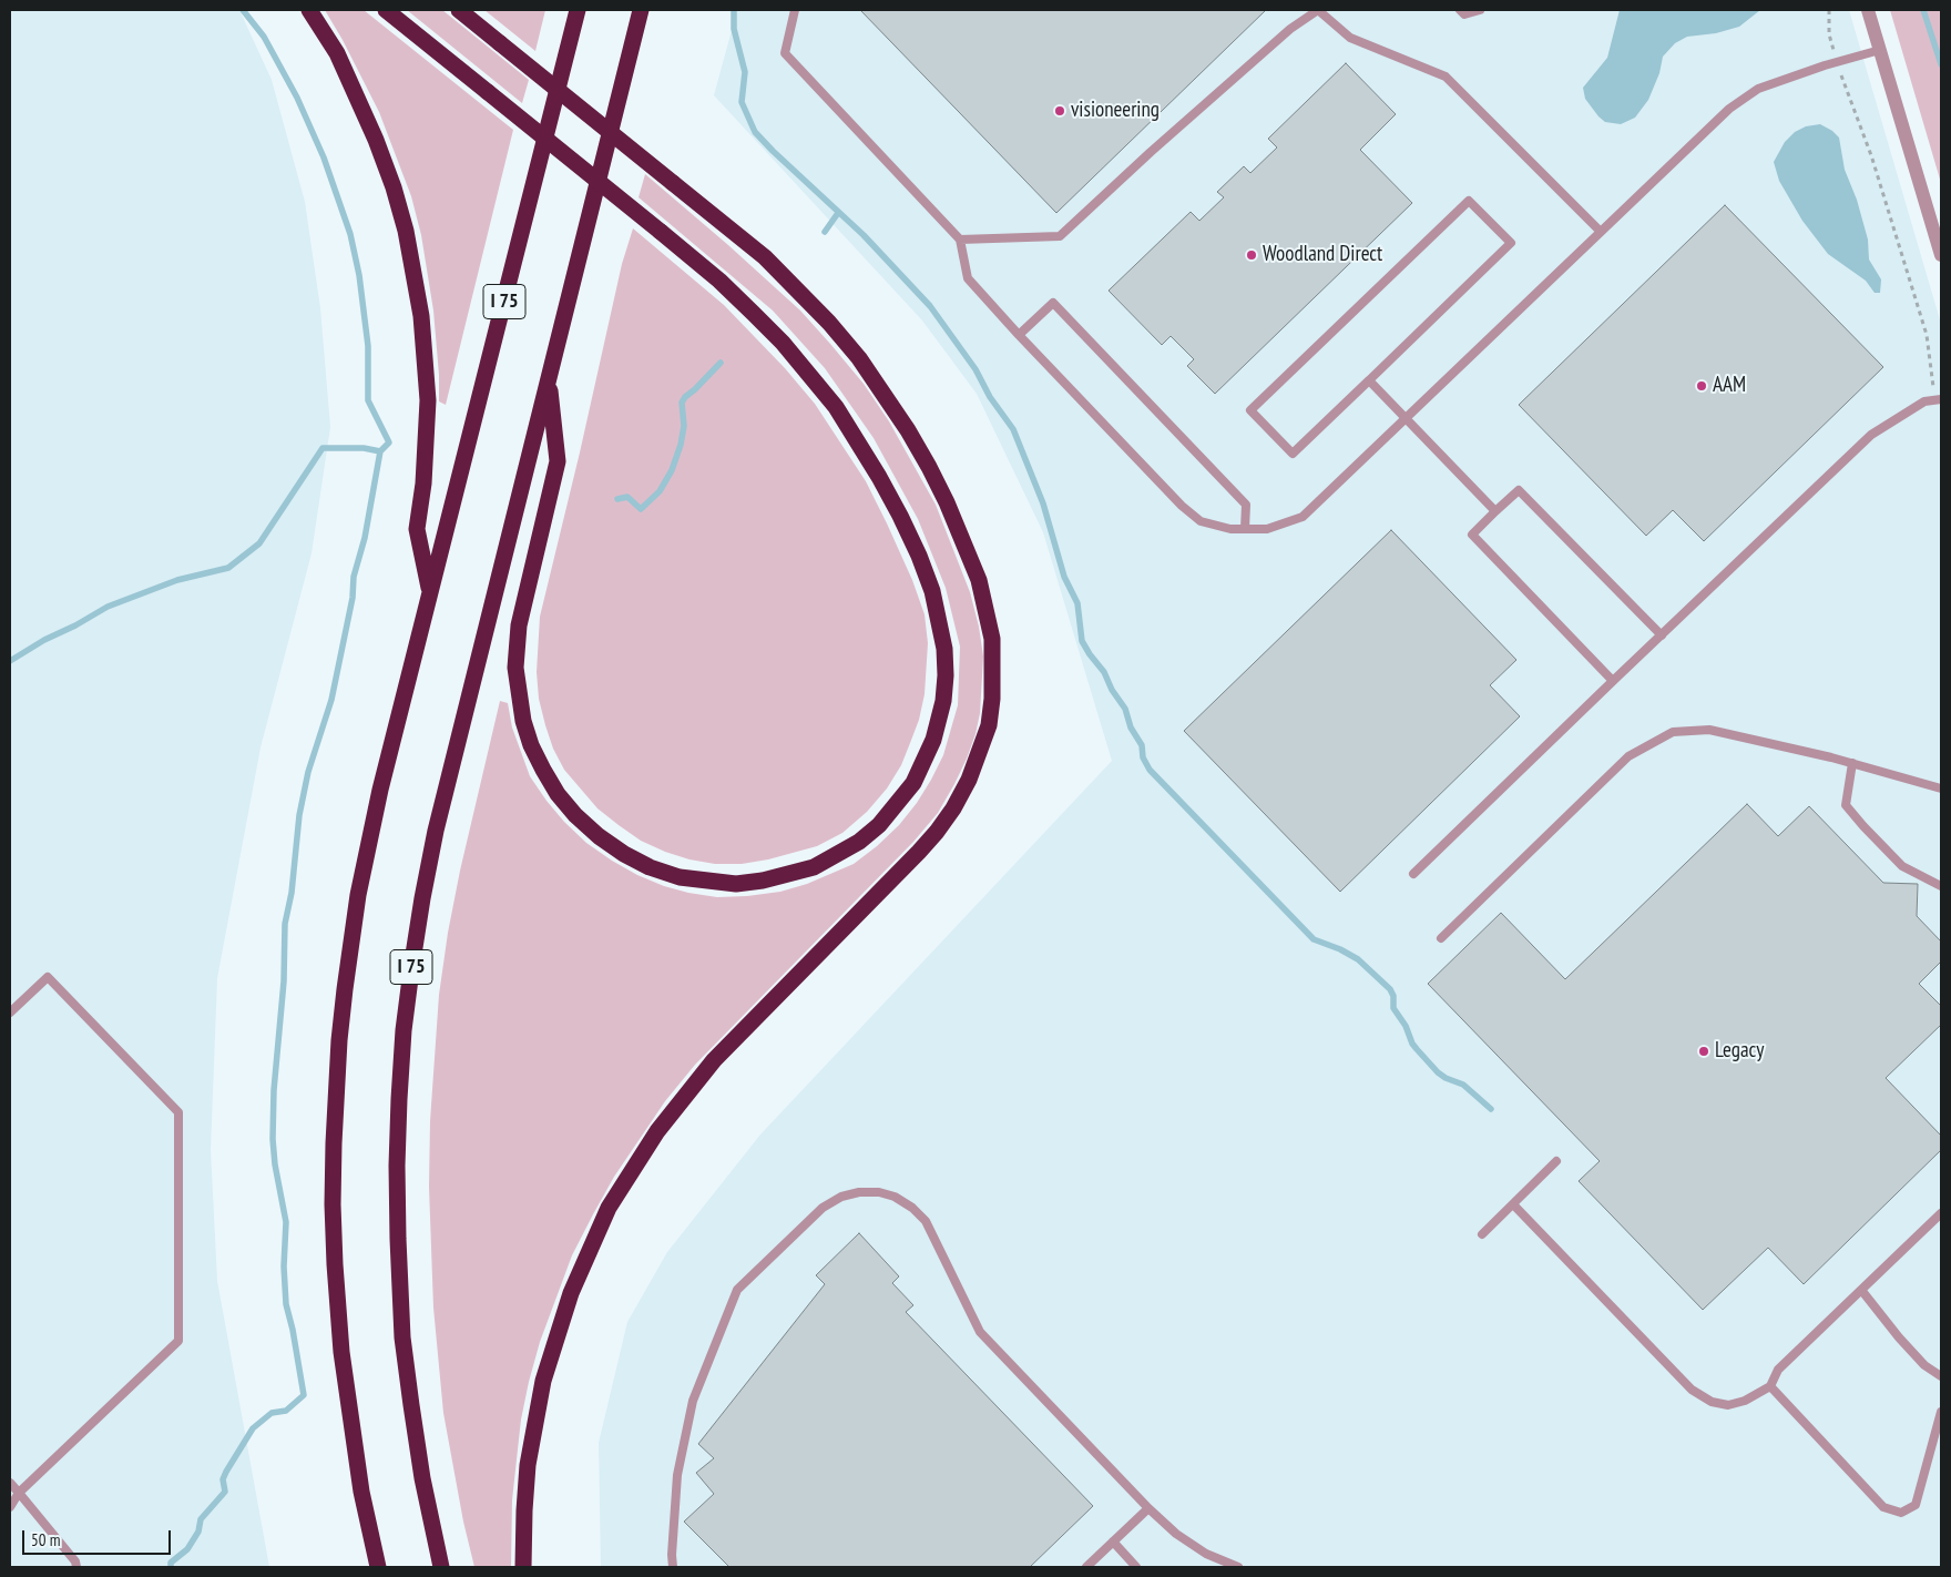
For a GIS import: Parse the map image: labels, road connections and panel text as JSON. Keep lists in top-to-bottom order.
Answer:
{
  "streets": {
    "highway": ["I 75"]
  },
  "places": [
    "visioneering",
    "Woodland Direct",
    "AAM",
    "Legacy"
  ],
  "scale_bar": "50 m"
}
